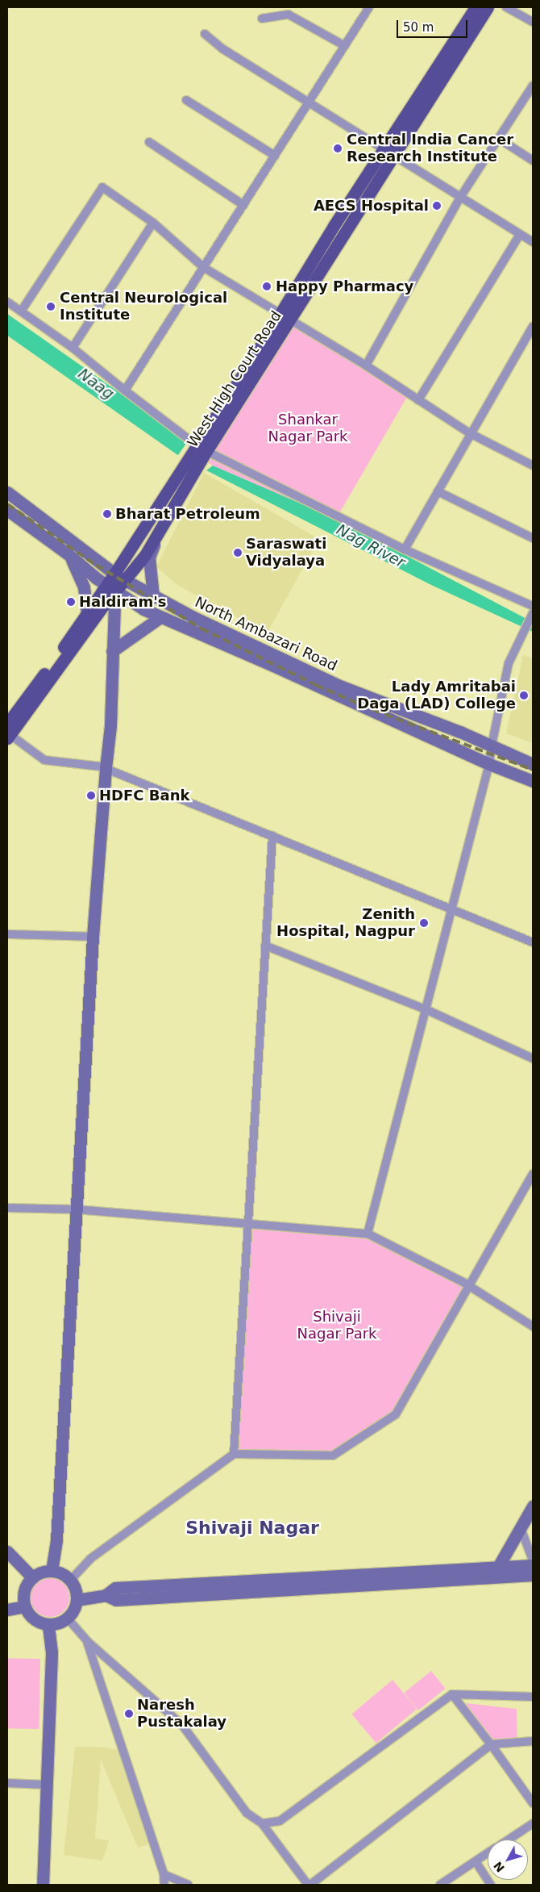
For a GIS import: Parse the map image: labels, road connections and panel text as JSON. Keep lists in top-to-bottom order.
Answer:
{
  "streets": {
    "main road": ["West High Court Road"],
    "street": ["North Ambazari Road"]
  },
  "crossings": [
    ["West High Court Road", "North Ambazari Road"]
  ],
  "districts": ["Shivaji Nagar"],
  "water": ["Naag", "Nag River"],
  "parks": ["Shankar Nagar Park", "Shivaji Nagar Park"],
  "places": [
    "Central India Cancer Research Institute",
    "AECS Hospital",
    "Happy Pharmacy",
    "Central Neurological Institute",
    "Bharat Petroleum",
    "Saraswati Vidyalaya",
    "Haldiram's",
    "Lady Amritabai Daga (LAD) College",
    "HDFC Bank",
    "Zenith Hospital, Nagpur",
    "Naresh Pustakalay"
  ],
  "scale_bar": "50 m",
  "north": "bottom left"
}
